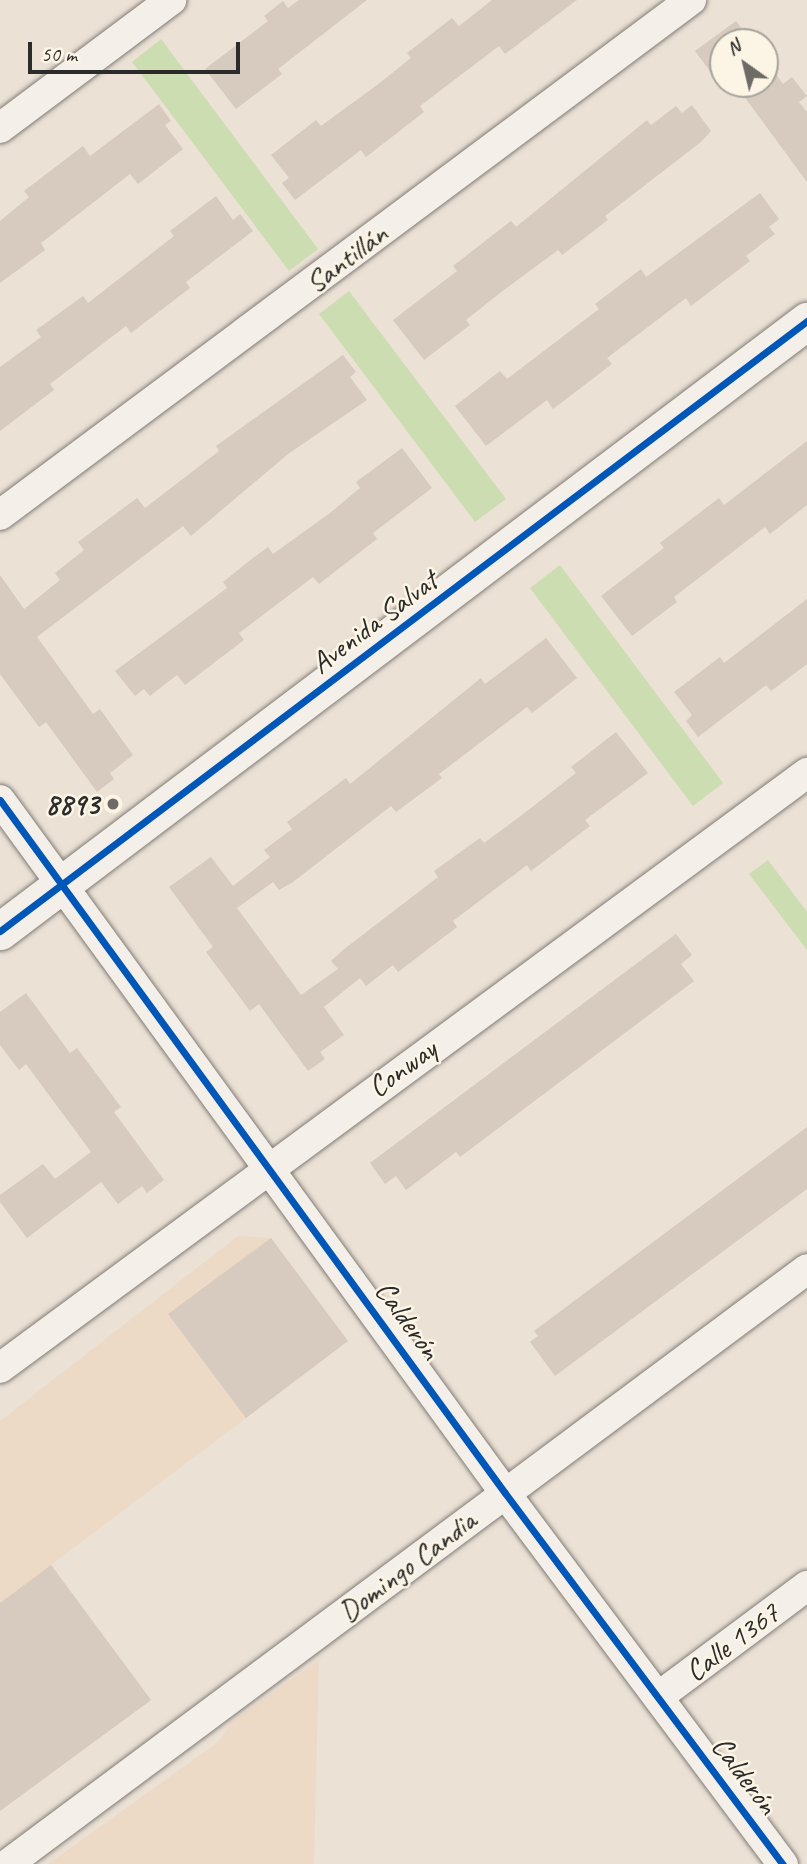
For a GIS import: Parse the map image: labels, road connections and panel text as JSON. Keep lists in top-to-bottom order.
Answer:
{
  "streets": {
    "street": [
      "Santillán",
      "Avenida Salvat",
      "Conway",
      "Calderón",
      "Domingo Candia",
      "Calle 1367"
    ]
  },
  "crossings": [
    ["Avenida Salvat", "Calderón"],
    ["Conway", "Calderón"],
    ["Calderón", "Domingo Candia"],
    ["Calderón", "Calle 1367"]
  ],
  "places": ["8893"],
  "scale_bar": "50 m",
  "north": "top left"
}
